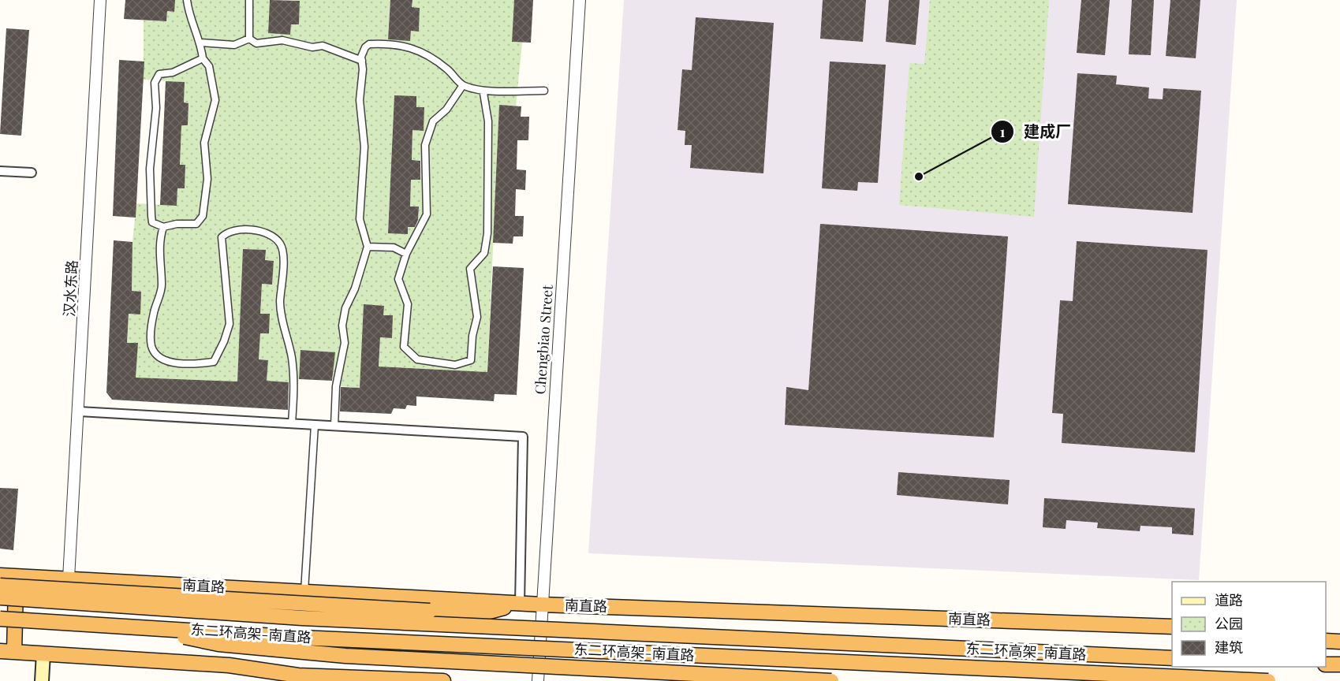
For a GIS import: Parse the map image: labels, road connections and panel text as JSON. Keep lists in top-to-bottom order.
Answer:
{
  "streets": {
    "highway": ["南直路", "东二环高架-南直路"],
    "street": ["汉水东路", "Chengbiao Street"]
  },
  "crossings": [
    ["汉水东路", "南直路"],
    ["Chengbiao Street", "南直路"]
  ],
  "places": ["建成厂"],
  "legend": ["道路", "公园", "建筑"]
}
